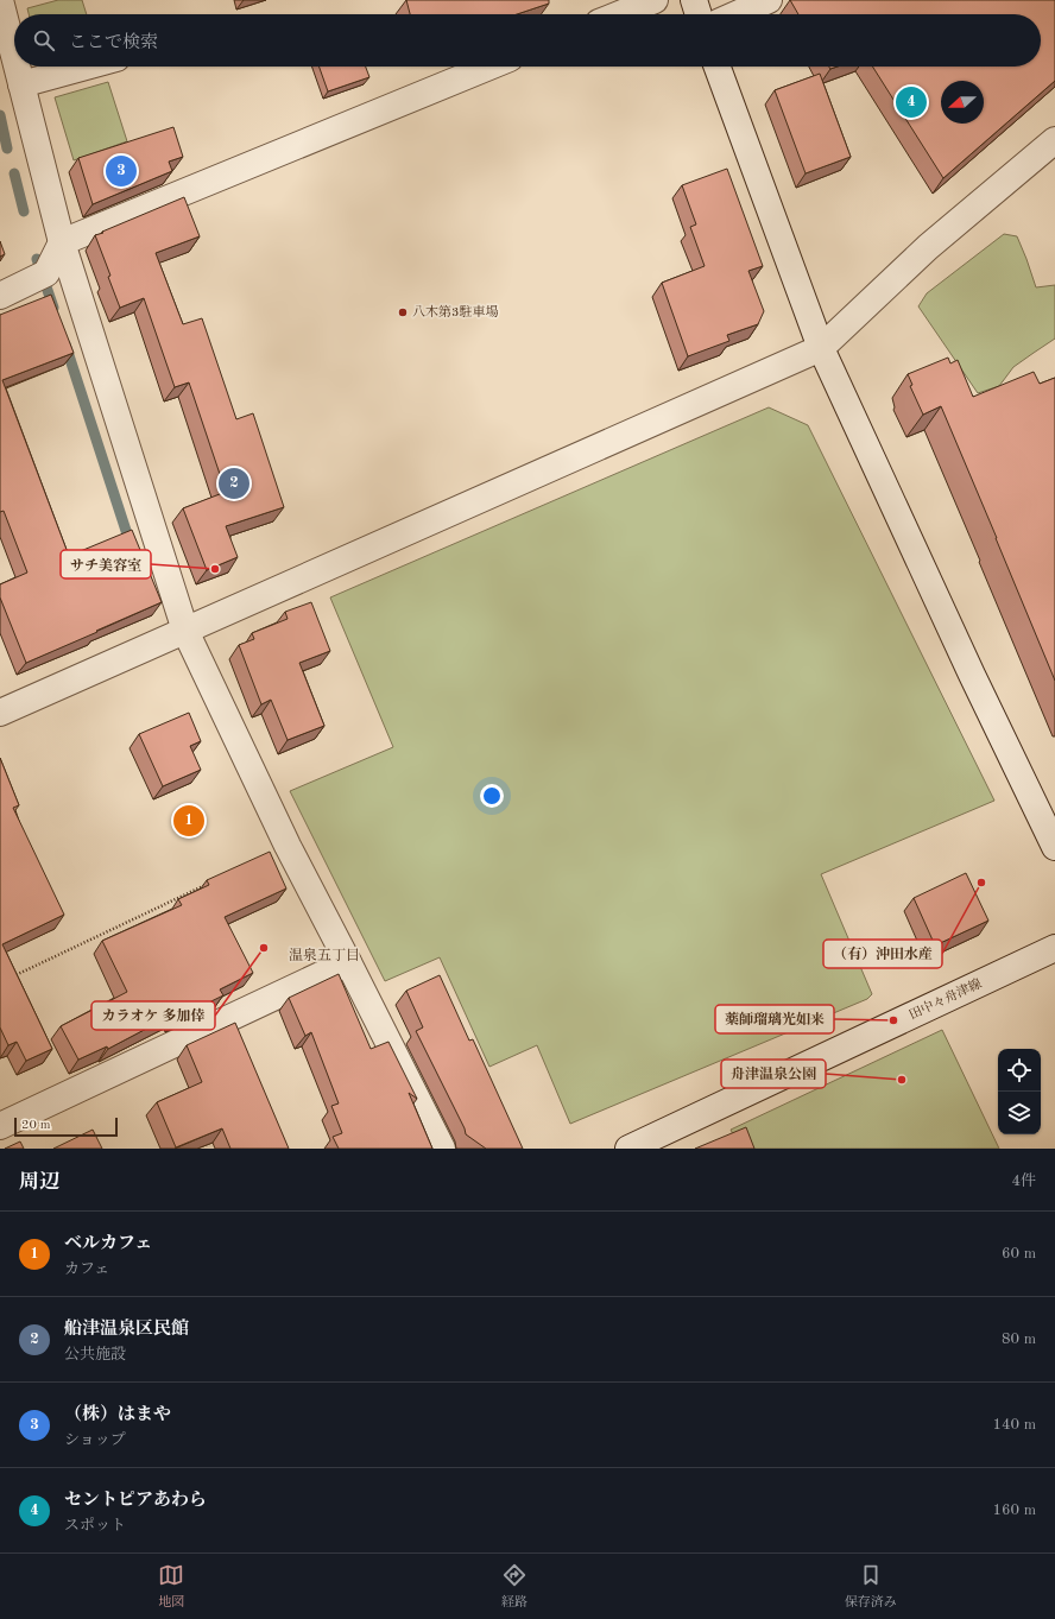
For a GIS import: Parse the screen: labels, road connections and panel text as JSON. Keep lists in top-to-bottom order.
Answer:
{
  "streets": {
    "street": ["田中々舟津線"]
  },
  "districts": ["温泉五丁目"],
  "places": [
    "八木第3駐車場",
    "サチ美容室",
    "（有）沖田水産",
    "カラオケ 多加倖",
    "薬師瑠璃光如来",
    "舟津温泉公園"
  ],
  "scale_bar": "20 m",
  "north": "left",
  "page": {
    "search": "ここで検索",
    "pins": [
      "4",
      "3",
      "2",
      "1"
    ],
    "scale": "20 m",
    "heading": ["周辺", "4件"],
    "list": [
      {
        "mark": "1",
        "name": "ベルカフェ",
        "note": "カフェ",
        "value": "60 m"
      },
      {
        "mark": "2",
        "name": "船津温泉区民館",
        "note": "公共施設",
        "value": "80 m"
      },
      {
        "mark": "3",
        "name": "（株）はまや",
        "note": "ショップ",
        "value": "140 m"
      },
      {
        "mark": "4",
        "name": "セントピアあわら",
        "note": "スポット",
        "value": "160 m"
      }
    ],
    "nav": ["地図", "経路", "保存済み"]
  }
}
